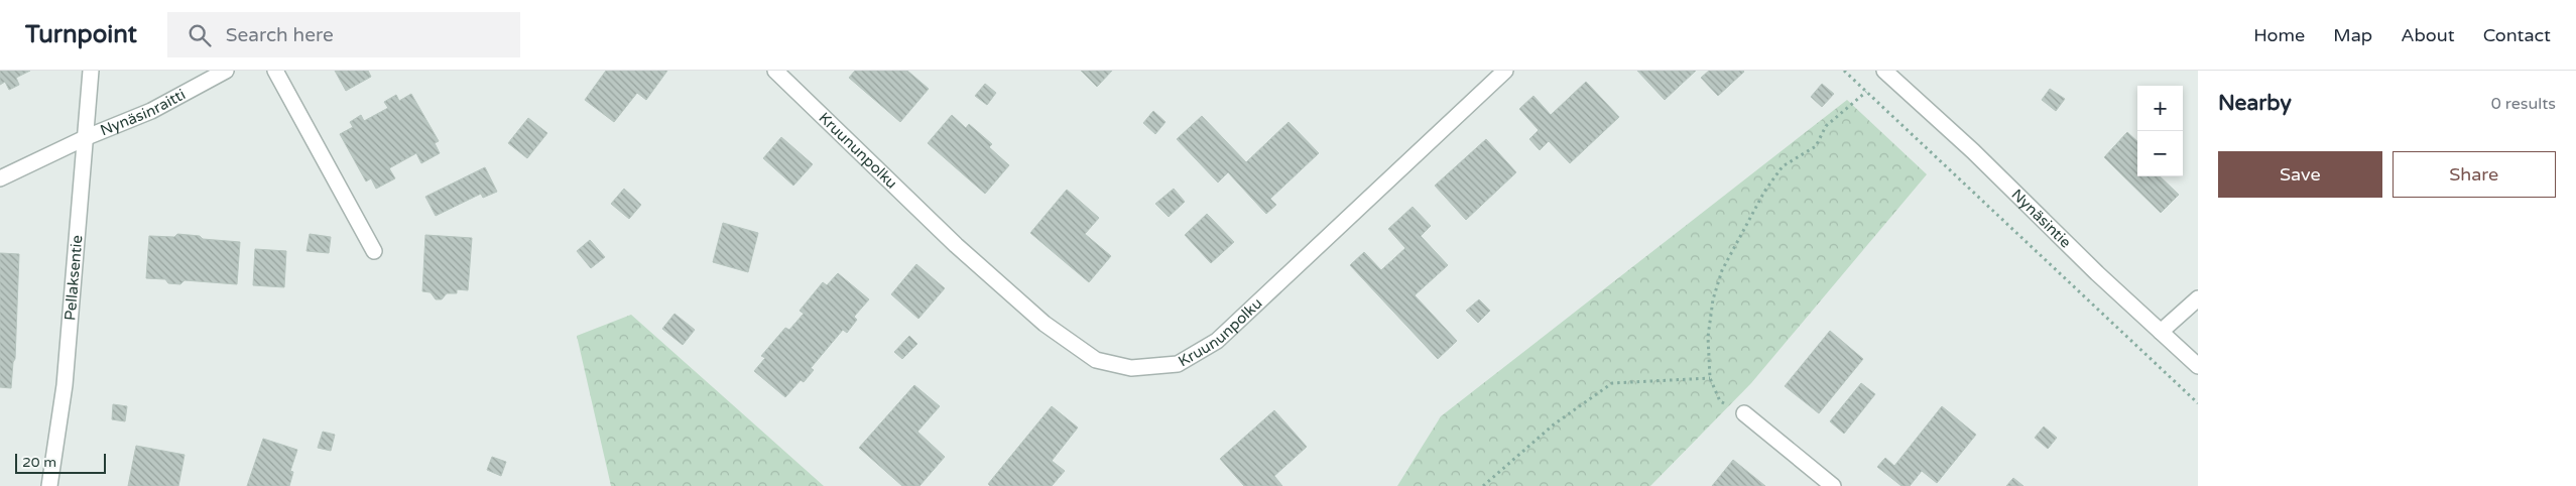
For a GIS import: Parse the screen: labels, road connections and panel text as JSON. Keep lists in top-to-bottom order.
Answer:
{
  "streets": {
    "street": [
      "Nynäsinraitti",
      "Kruununpolku",
      "Nynäsintie",
      "Pellaksentie"
    ]
  },
  "crossings": [
    ["Nynäsinraitti", "Pellaksentie"]
  ],
  "scale_bar": "20 m",
  "page": {
    "header": "Turnpoint",
    "search": "Search here",
    "nav": [
      "Home",
      "Map",
      "About",
      "Contact"
    ],
    "heading": ["Nearby", "0 results"],
    "map_buttons": ["+", "−"],
    "buttons": ["Save", "Share"],
    "scale": "20 m"
  }
}
